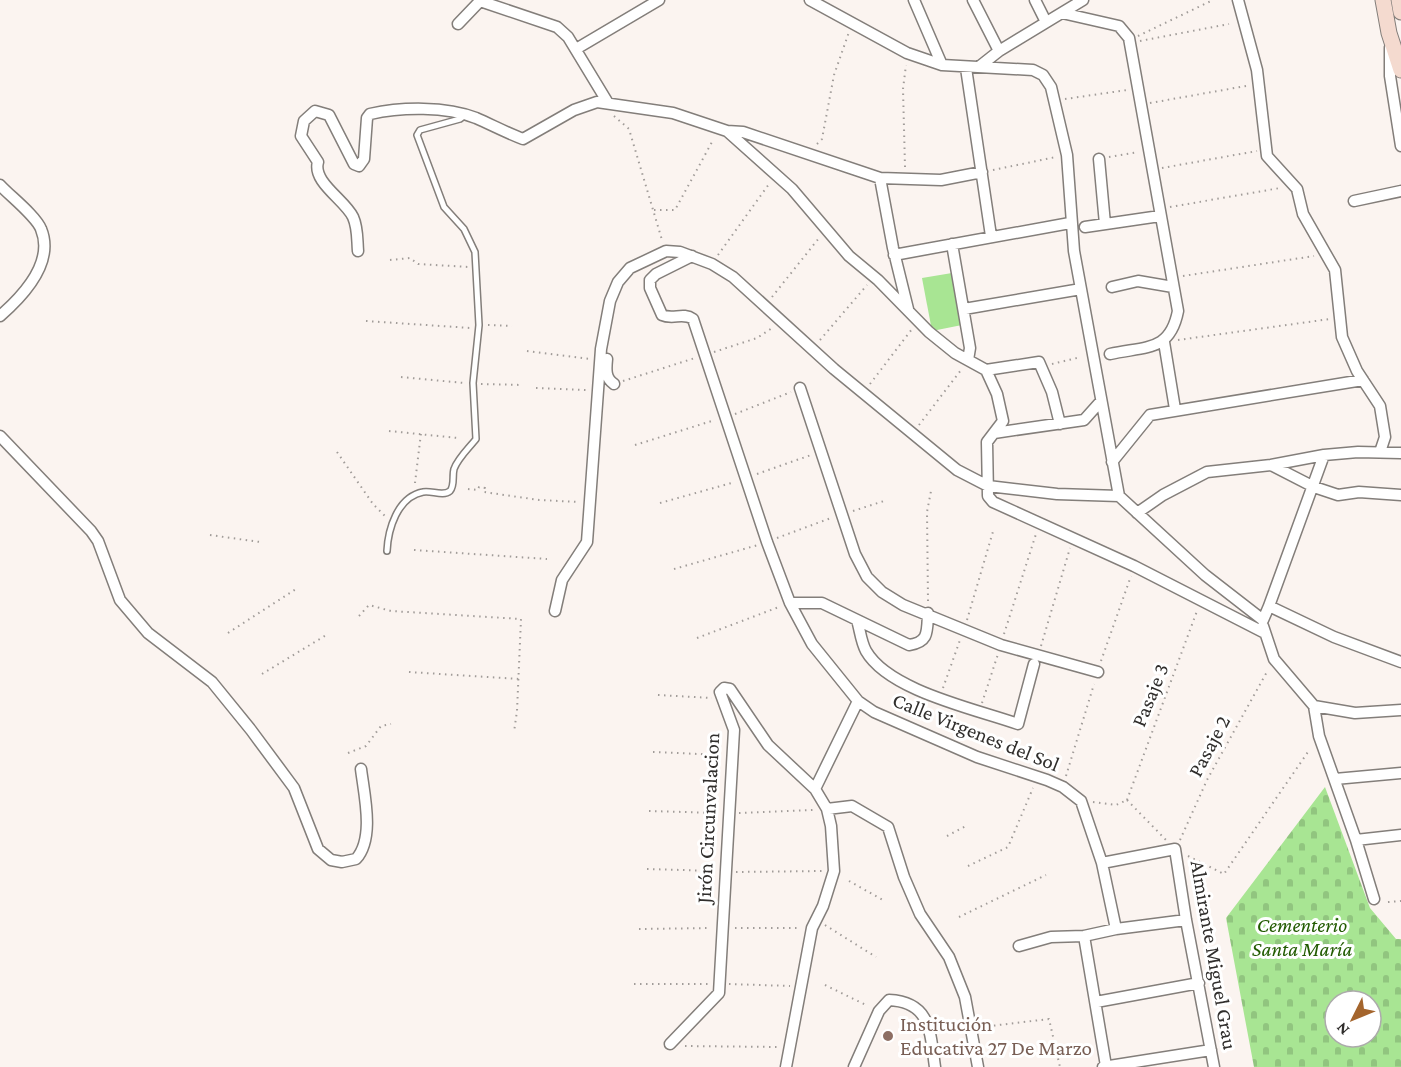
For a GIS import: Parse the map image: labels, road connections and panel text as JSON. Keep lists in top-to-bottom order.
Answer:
{
  "streets": {
    "street": ["Calle Virgenes del Sol", "Jirón Circunvalacion", "Almirante Miguel Grau"],
    "path": ["Pasaje 3", "Pasaje 2"]
  },
  "crossings": [
    ["Pasaje 2", "Almirante Miguel Grau"]
  ],
  "parks": ["Cementerio Santa María"],
  "places": ["Institución Educativa 27 De Marzo"],
  "north": "bottom left"
}
